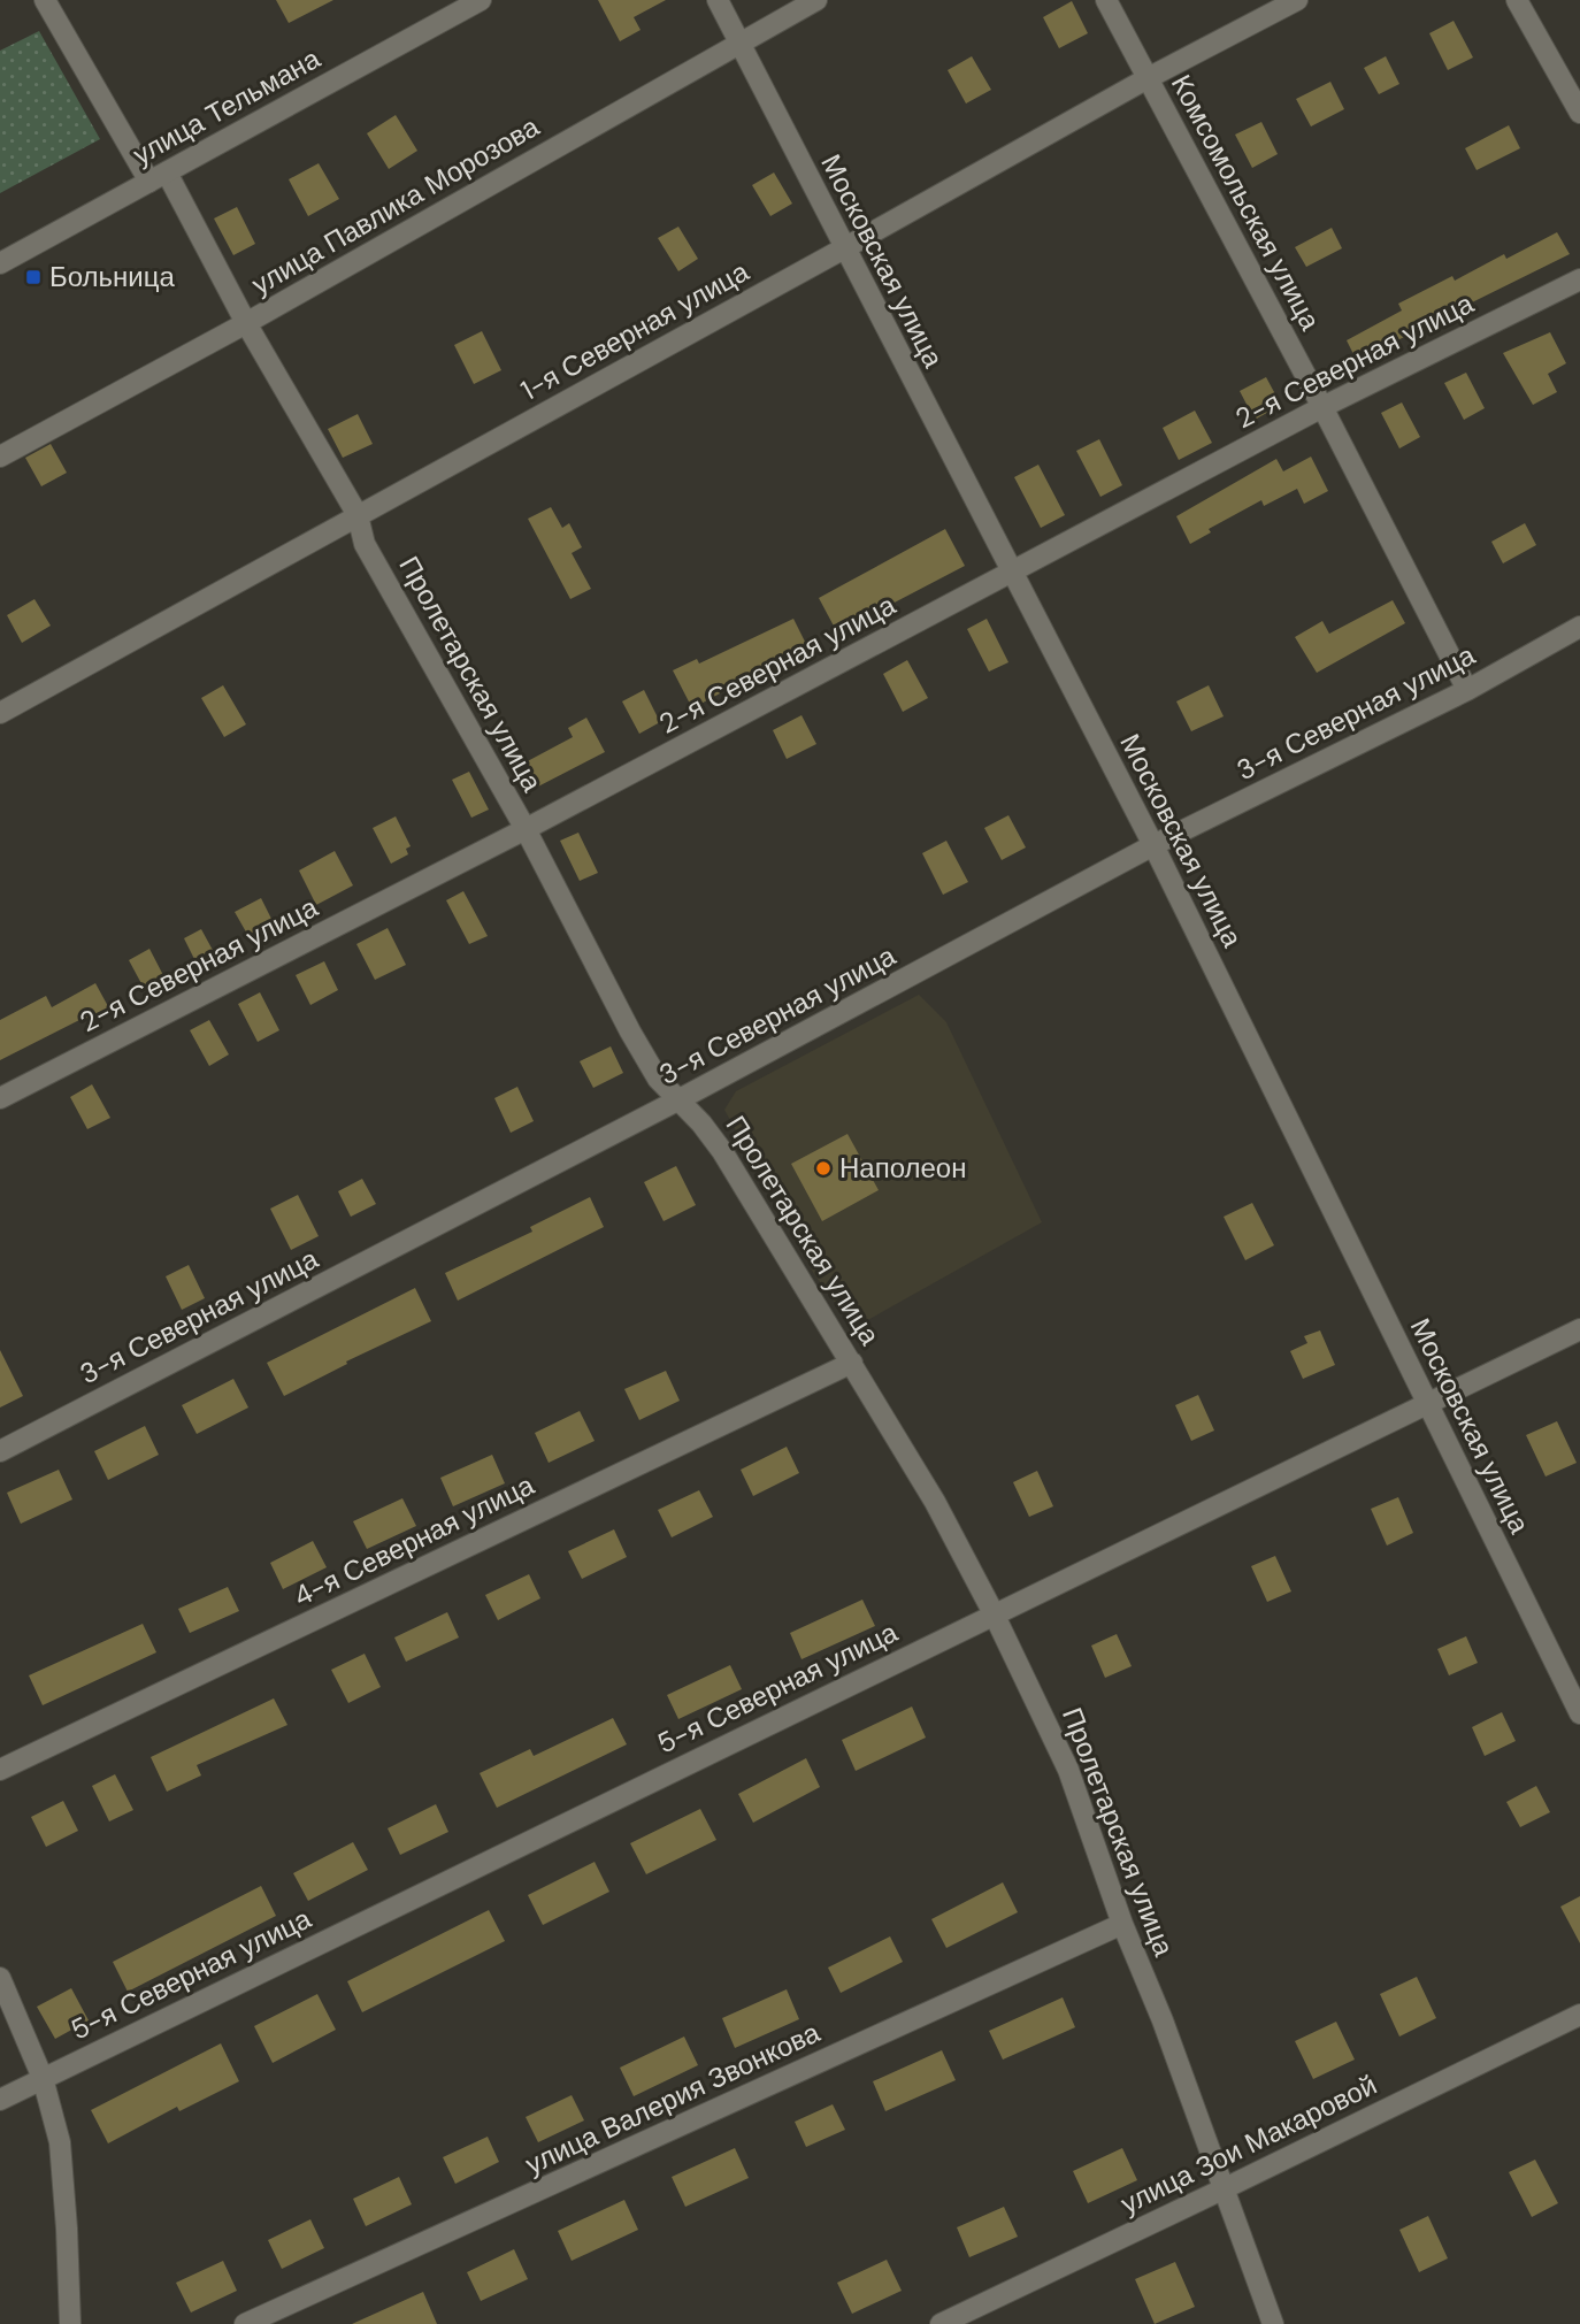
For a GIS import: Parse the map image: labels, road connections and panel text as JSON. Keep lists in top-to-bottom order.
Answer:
{
  "streets": {
    "street": [
      "улица Тельмана",
      "Комсомольская улица",
      "улица Павлика Морозова",
      "Московская улица",
      "1-я Северная улица",
      "2-я Северная улица",
      "Пролетарская улица",
      "3-я Северная улица",
      "4-я Северная улица",
      "5-я Северная улица",
      "улица Валерия Звонкова",
      "улица Зои Макаровой"
    ]
  },
  "crossings": [
    ["улица Тельмана", "Пролетарская улица"],
    ["Комсомольская улица", "1-я Северная улица"],
    ["Комсомольская улица", "2-я Северная улица"],
    ["Комсомольская улица", "3-я Северная улица"],
    ["улица Павлика Морозова", "Московская улица"],
    ["улица Павлика Морозова", "Пролетарская улица"],
    ["Московская улица", "1-я Северная улица"],
    ["Московская улица", "2-я Северная улица"],
    ["Московская улица", "3-я Северная улица"],
    ["Московская улица", "5-я Северная улица"],
    ["1-я Северная улица", "Пролетарская улица"],
    ["2-я Северная улица", "Пролетарская улица"],
    ["Пролетарская улица", "3-я Северная улица"],
    ["Пролетарская улица", "4-я Северная улица"],
    ["Пролетарская улица", "5-я Северная улица"],
    ["Пролетарская улица", "улица Валерия Звонкова"],
    ["Пролетарская улица", "улица Зои Макаровой"]
  ],
  "places": {
    "transit": ["Больница"],
    "other": ["Наполеон"]
  }
}
